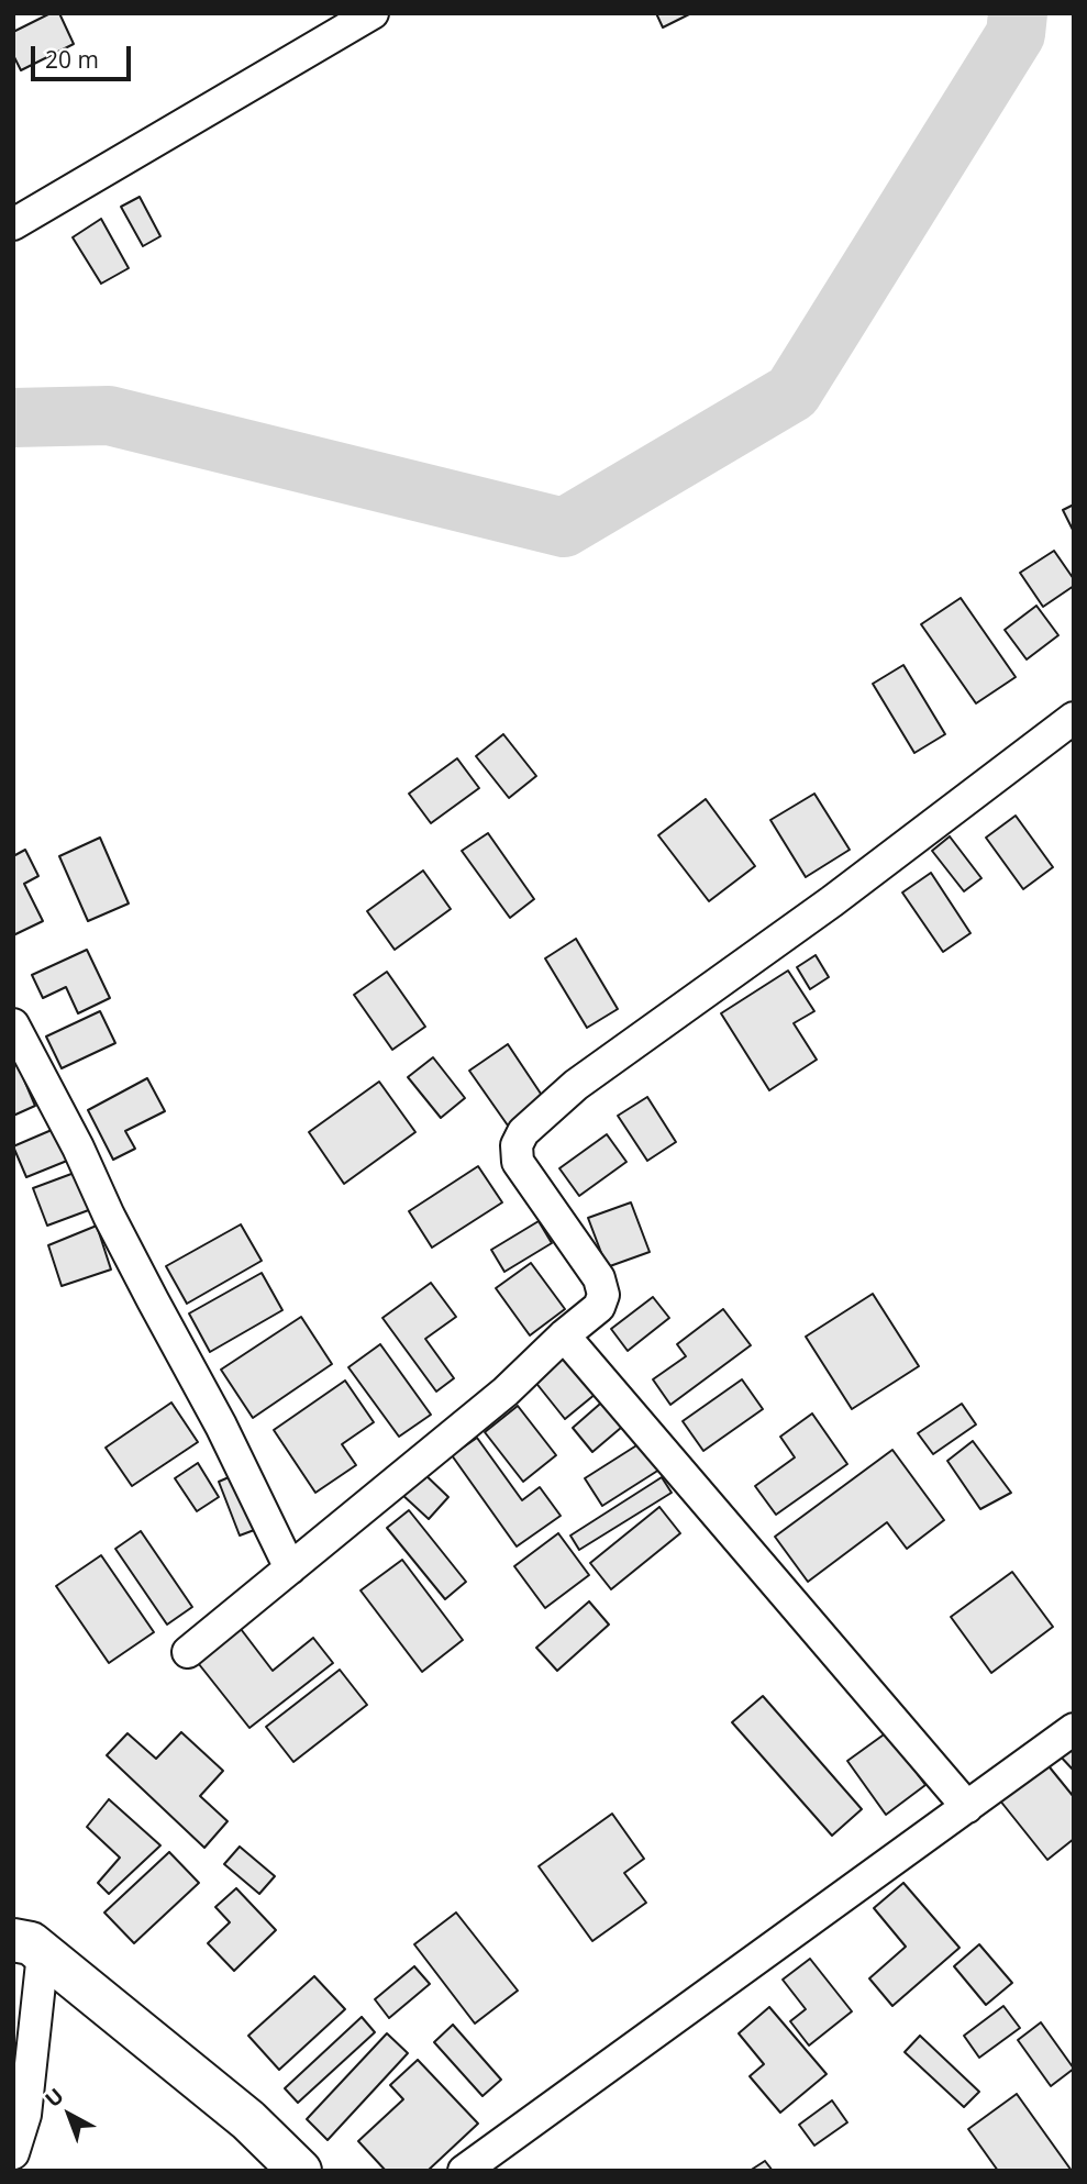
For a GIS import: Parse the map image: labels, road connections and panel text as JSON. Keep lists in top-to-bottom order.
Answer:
{
  "scale_bar": "20 m",
  "north": "top left"
}
